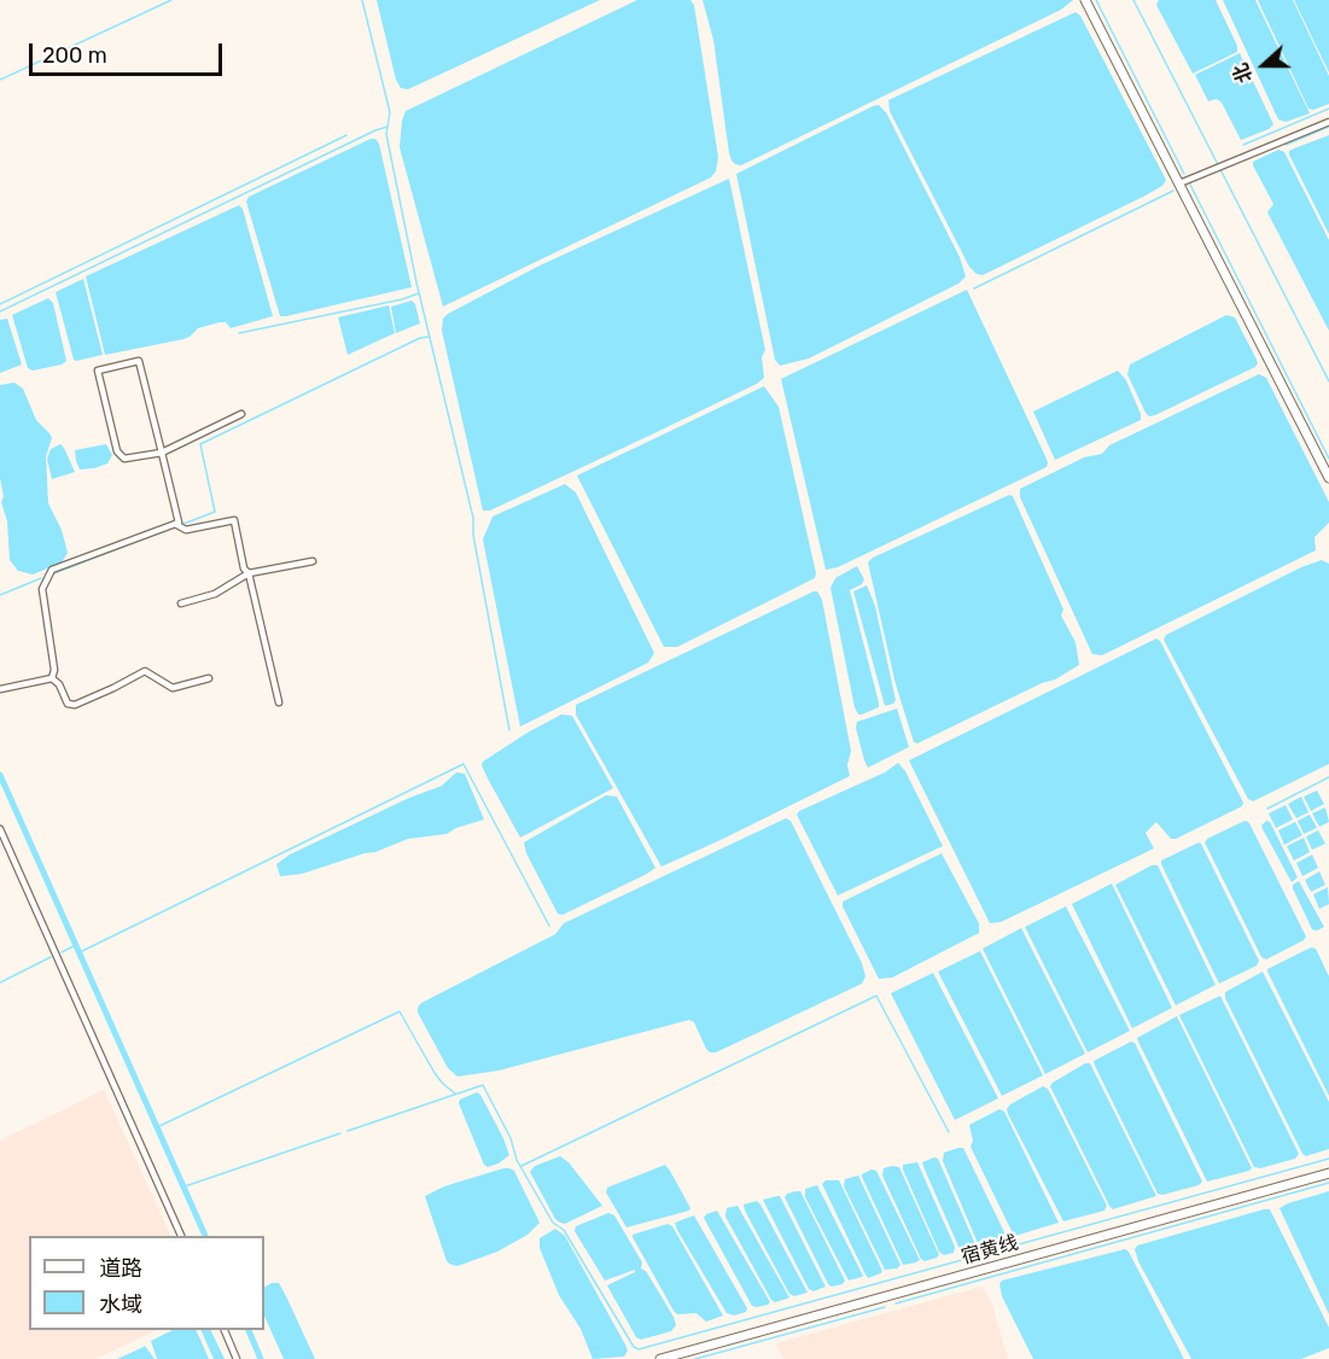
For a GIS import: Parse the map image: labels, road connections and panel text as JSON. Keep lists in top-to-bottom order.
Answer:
{
  "streets": {
    "main road": ["宿黄线"]
  },
  "legend": ["道路", "水域"],
  "scale_bar": "200 m",
  "north": "left"
}
